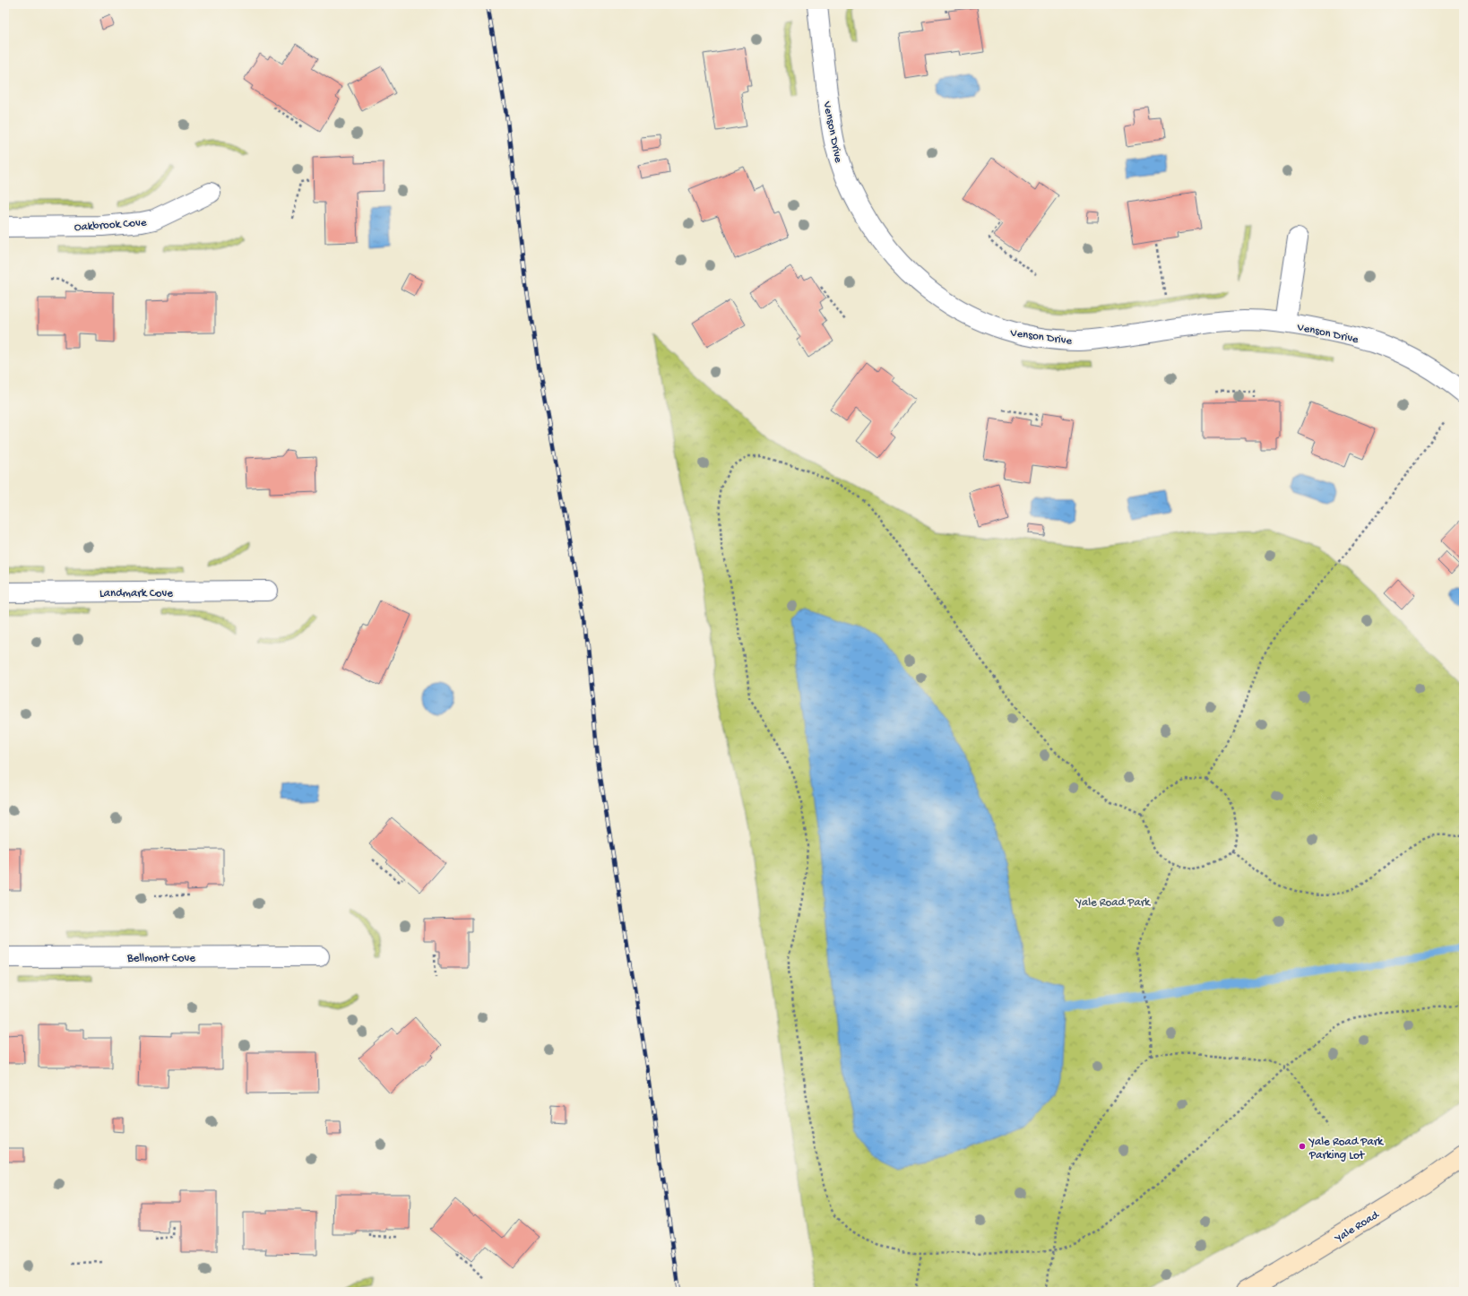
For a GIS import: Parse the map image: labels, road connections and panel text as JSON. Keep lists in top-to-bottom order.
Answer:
{
  "streets": {
    "main road": ["Yale Road"],
    "street": [
      "Venson Drive",
      "Oakbrook Cove",
      "Landmark Cove",
      "Bellmont Cove"
    ]
  },
  "parks": ["Yale Road Park"],
  "places": ["Yale Road Park Parking Lot"]
}
